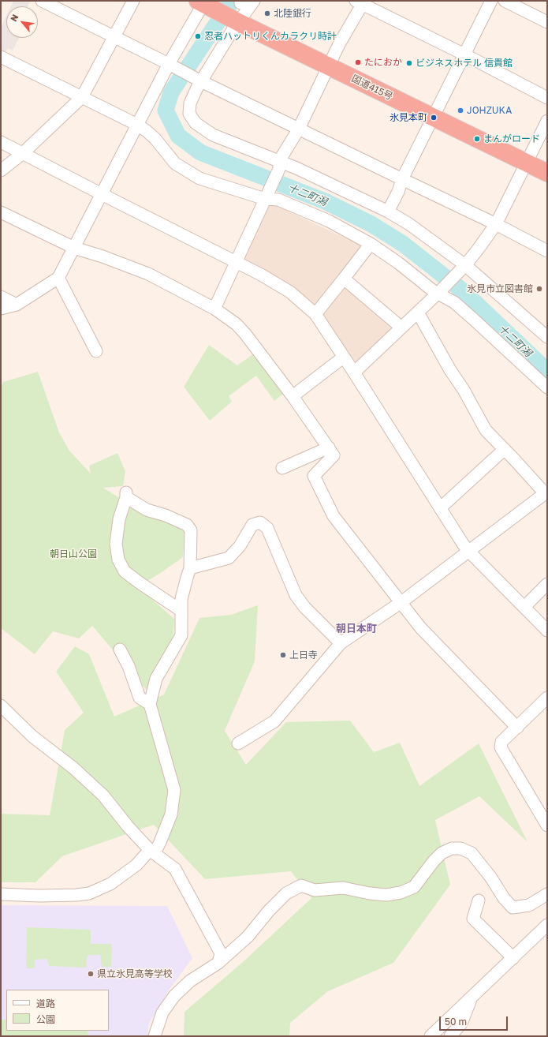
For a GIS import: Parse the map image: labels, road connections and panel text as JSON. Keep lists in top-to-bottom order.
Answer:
{
  "streets": {
    "highway": ["国道415号"]
  },
  "districts": ["朝日本町"],
  "water": ["十二町潟"],
  "parks": ["朝日山公園"],
  "places": [
    "北陸銀行",
    "忍者ハットリくんカラクリ時計",
    "たにおか",
    "ビジネスホテル 信貴館",
    "JOHZUKA",
    "氷見本町",
    "まんがロード",
    "氷見市立図書館",
    "上日寺",
    "県立氷見高等学校"
  ],
  "legend": ["道路", "公園"],
  "scale_bar": "50 m",
  "north": "top left"
}
